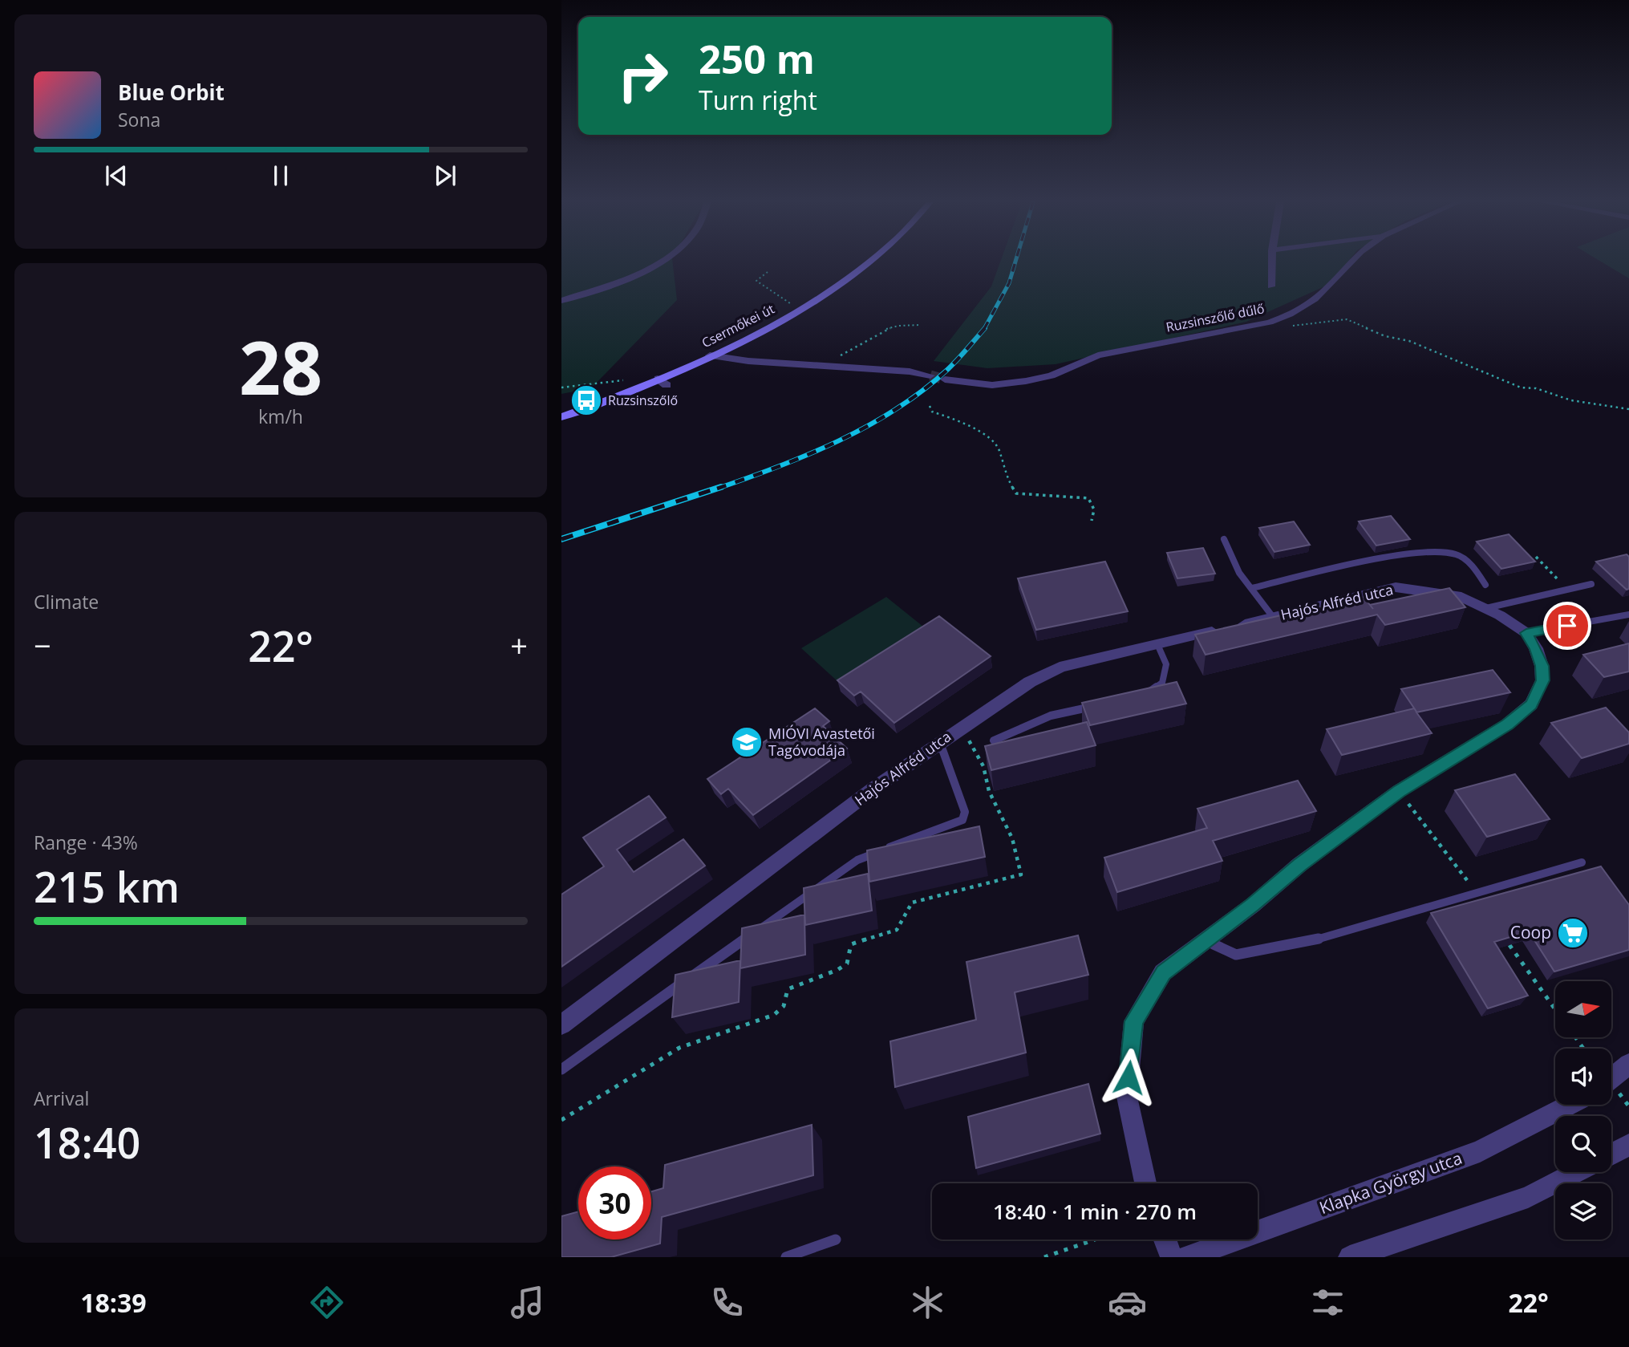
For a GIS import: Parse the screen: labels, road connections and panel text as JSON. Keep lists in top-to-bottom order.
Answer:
{
  "streets": {
    "main road": ["Csermőkei út"],
    "street": ["Ruzsinszőlő dűlő", "Hajós Alfréd utca", "Klapka György utca"]
  },
  "places": {
    "bus stop": ["Ruzsinszőlő"],
    "school or university": ["MIÓVI Avastetői Tagóvodája"],
    "supermarket": ["Coop"]
  },
  "north": "right",
  "page": {
    "turn": ["250 m", "Turn right"],
    "song": ["Blue Orbit", "Sona"],
    "tile": [
      ["28", "km/h"],
      "Climate",
      ["Range · 43%", "215 km"],
      ["Arrival", "18:40"]
    ],
    "heat": ["−", "22°", "+"],
    "limit": "30",
    "trip": "18:40 · 1 min · 270 m",
    "tabs": ["18:39", "22°"]
  }
}
